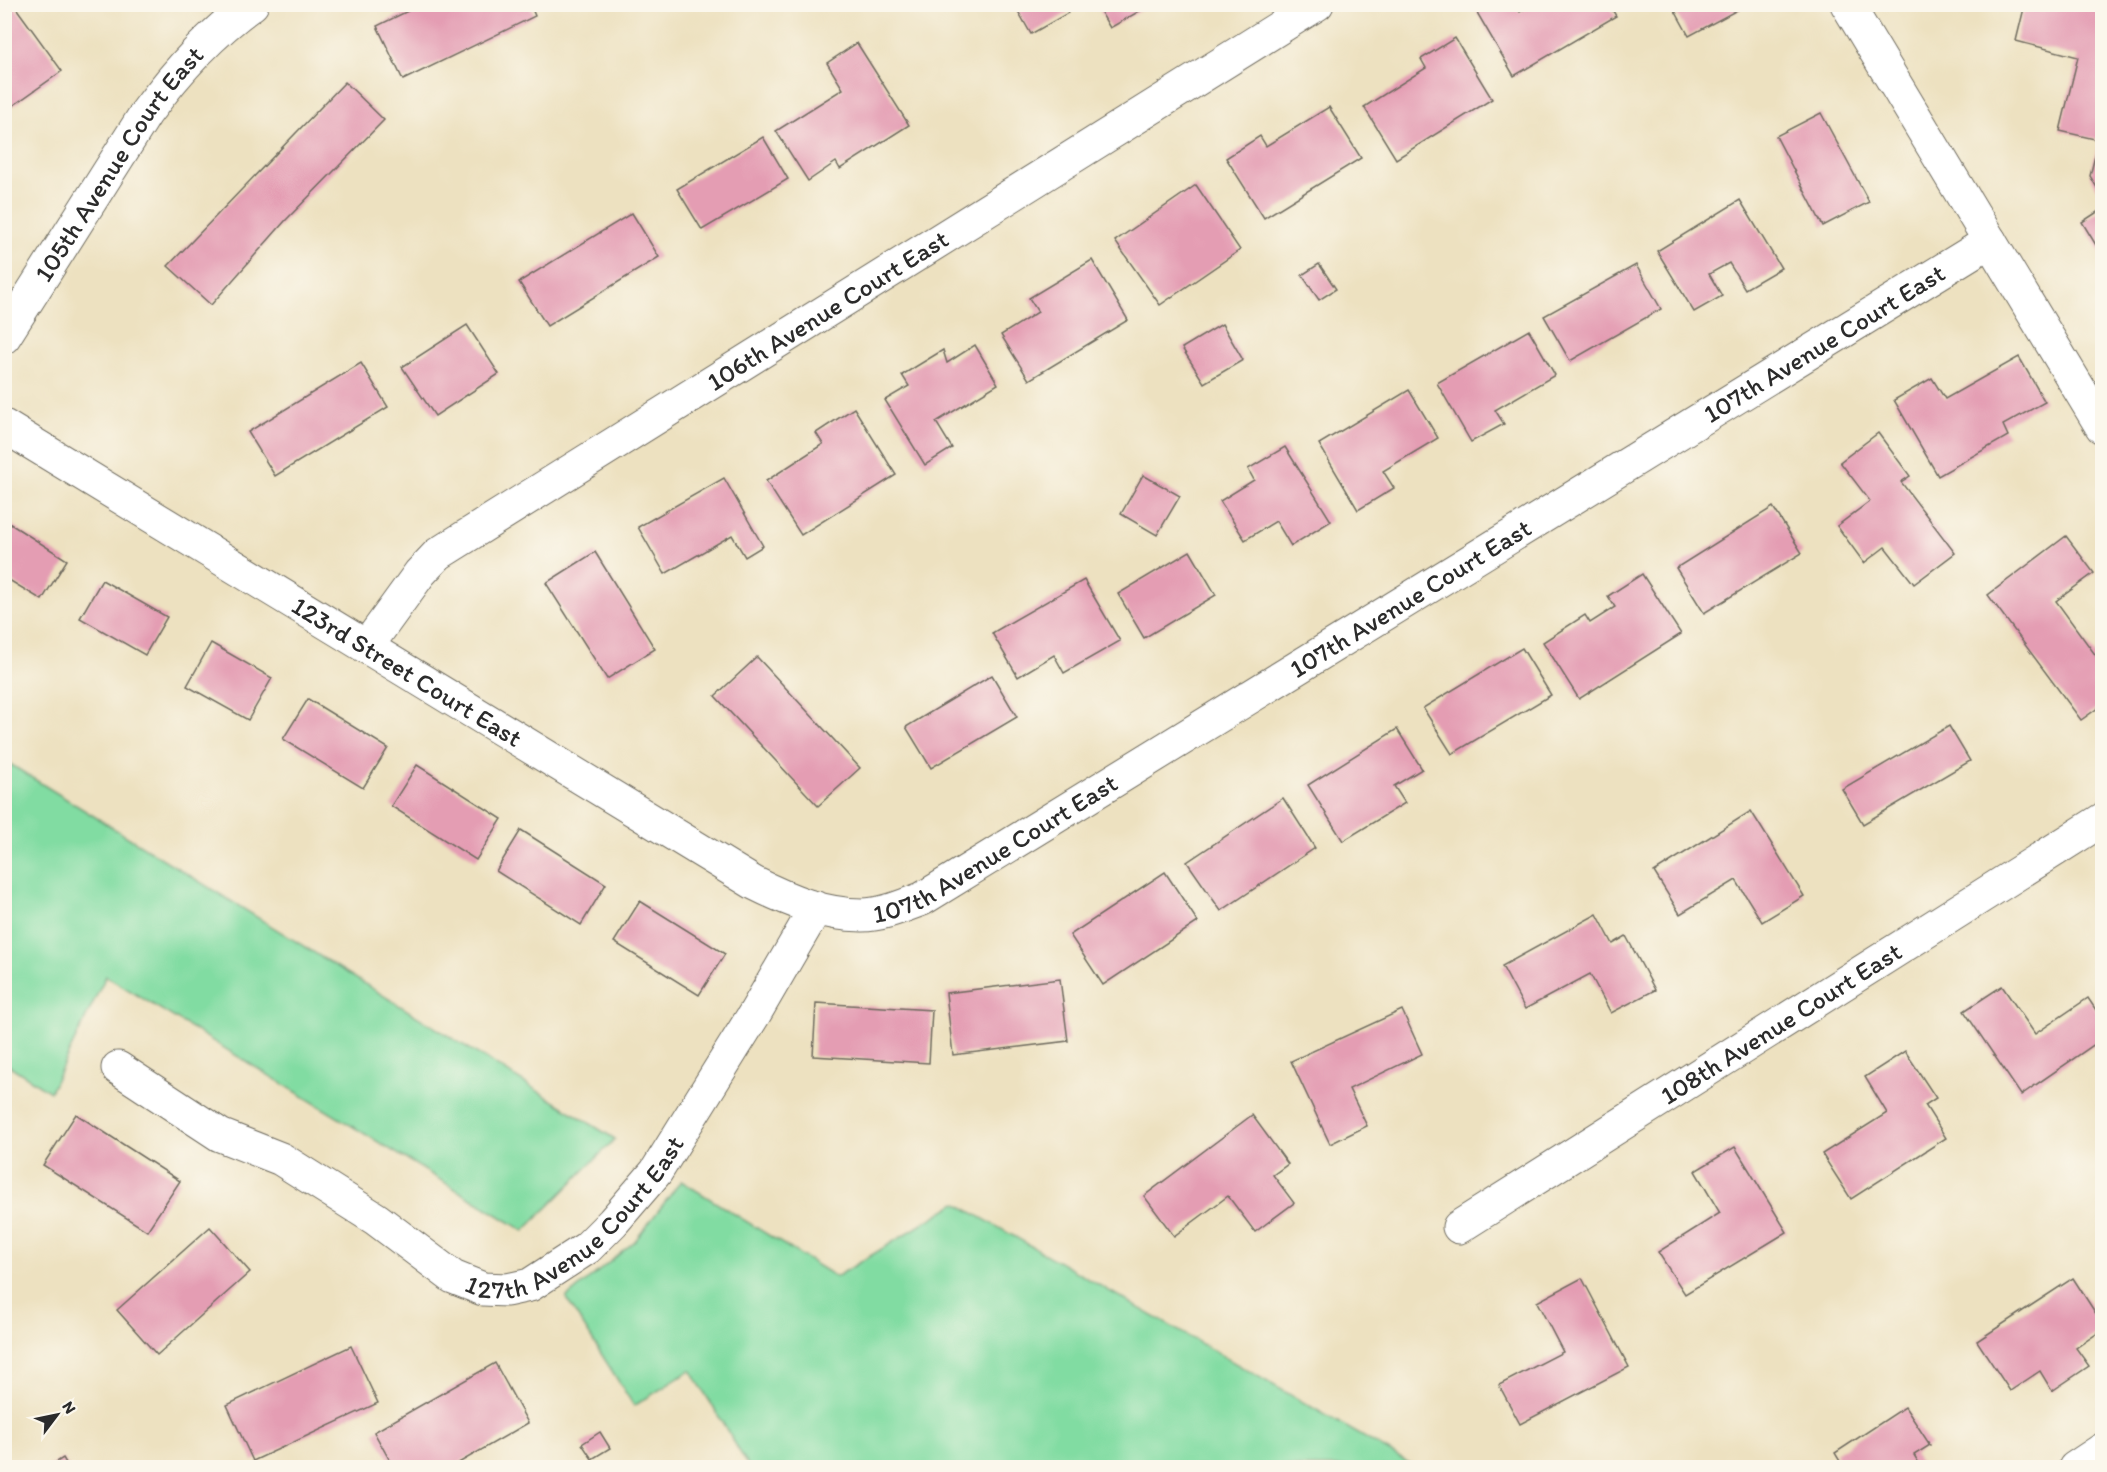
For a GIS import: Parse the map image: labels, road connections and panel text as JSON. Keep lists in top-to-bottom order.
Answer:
{
  "streets": {
    "street": [
      "105th Avenue Court East",
      "106th Avenue Court East",
      "107th Avenue Court East",
      "123rd Street Court East",
      "108th Avenue Court East",
      "127th Avenue Court East"
    ]
  },
  "crossings": [
    ["106th Avenue Court East", "123rd Street Court East"],
    ["107th Avenue Court East", "123rd Street Court East"],
    ["107th Avenue Court East", "127th Avenue Court East"],
    ["123rd Street Court East", "127th Avenue Court East"]
  ],
  "north": "top right"
}
